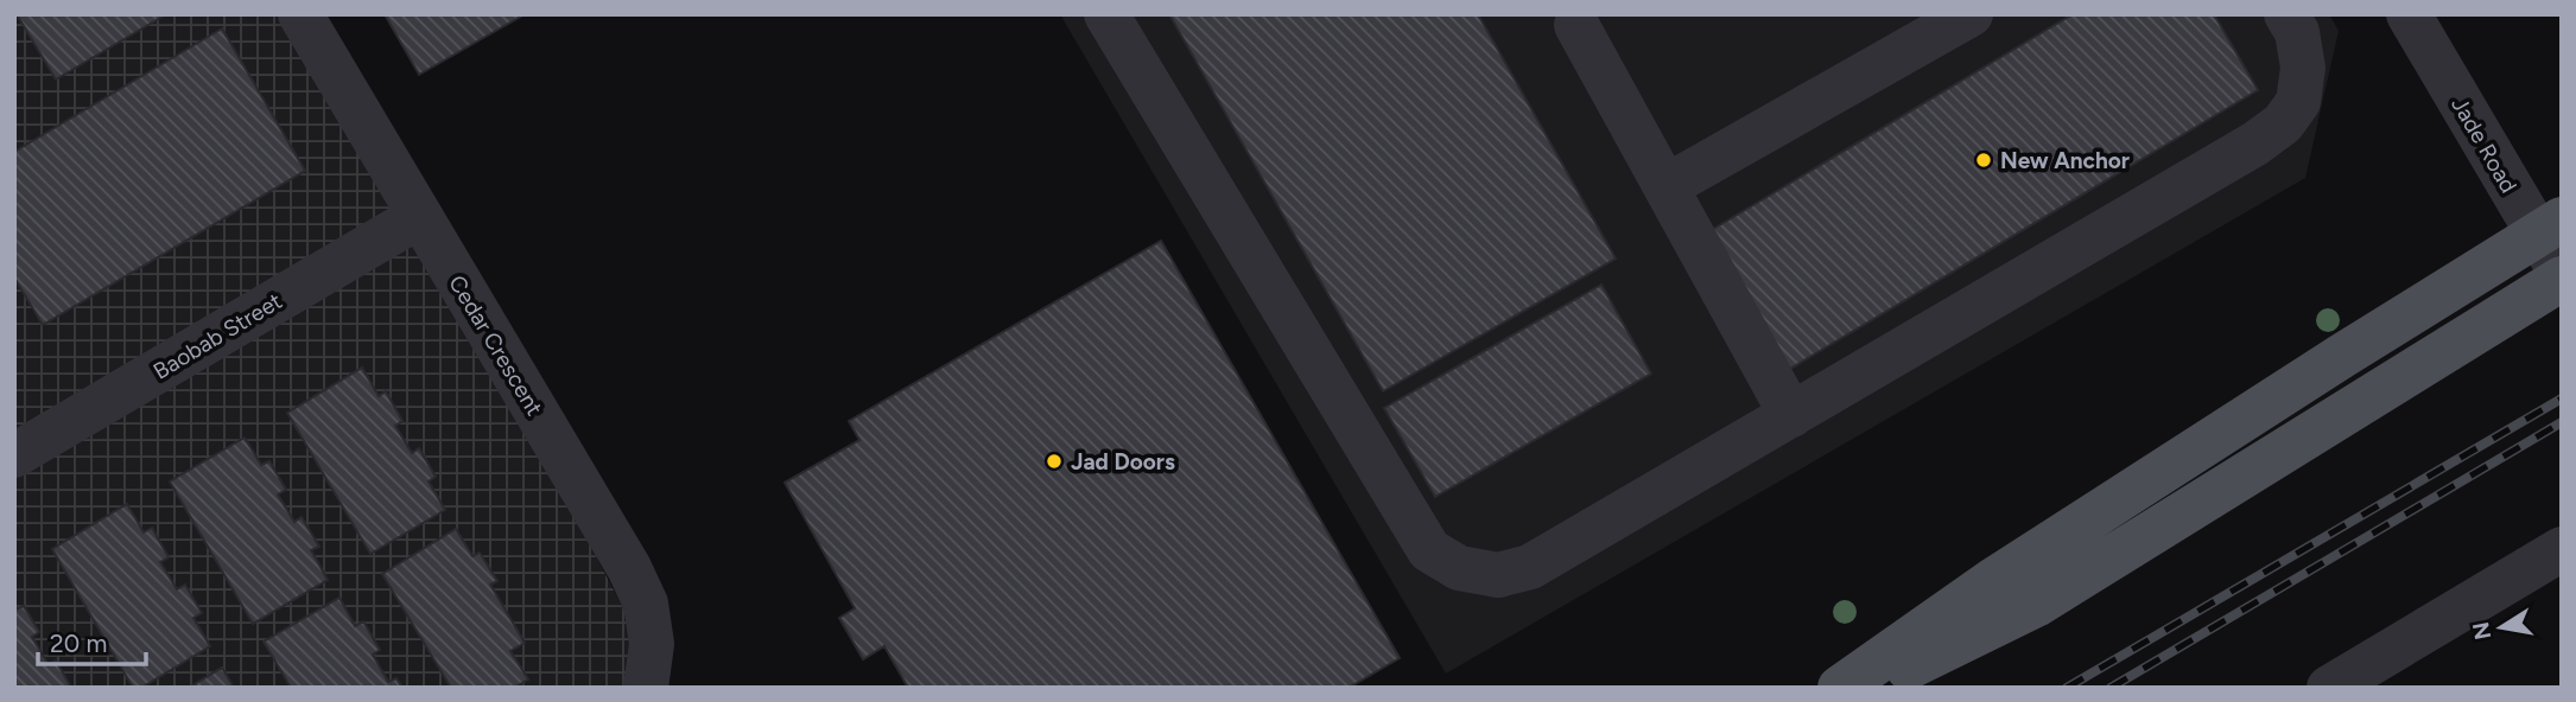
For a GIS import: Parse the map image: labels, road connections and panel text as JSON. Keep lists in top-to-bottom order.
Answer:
{
  "streets": {
    "street": ["Jade Road", "Baobab Street", "Cedar Crescent"]
  },
  "crossings": [
    ["Baobab Street", "Cedar Crescent"]
  ],
  "places": ["New Anchor", "Jad Doors"],
  "scale_bar": "20 m",
  "north": "left"
}
